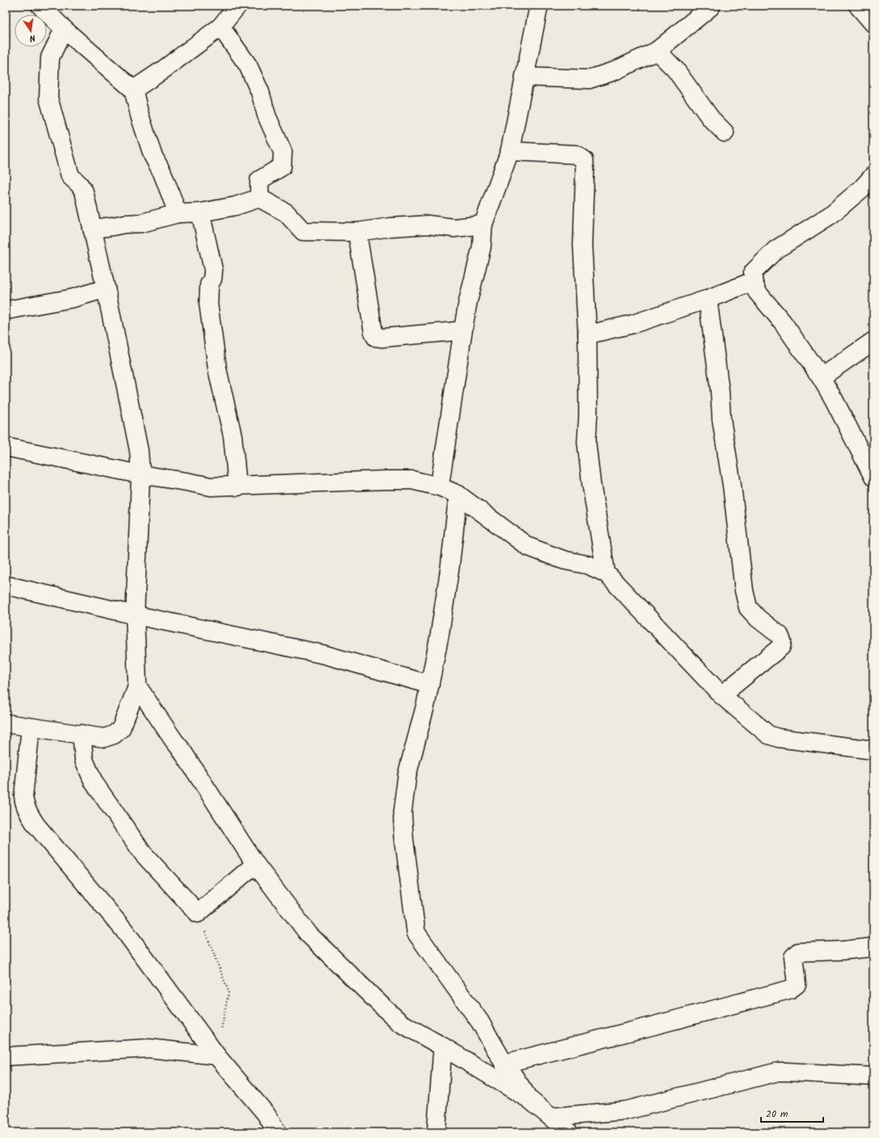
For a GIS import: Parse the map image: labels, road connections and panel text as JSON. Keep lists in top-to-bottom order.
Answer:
{
  "scale_bar": "20 m",
  "north": "bottom"
}
